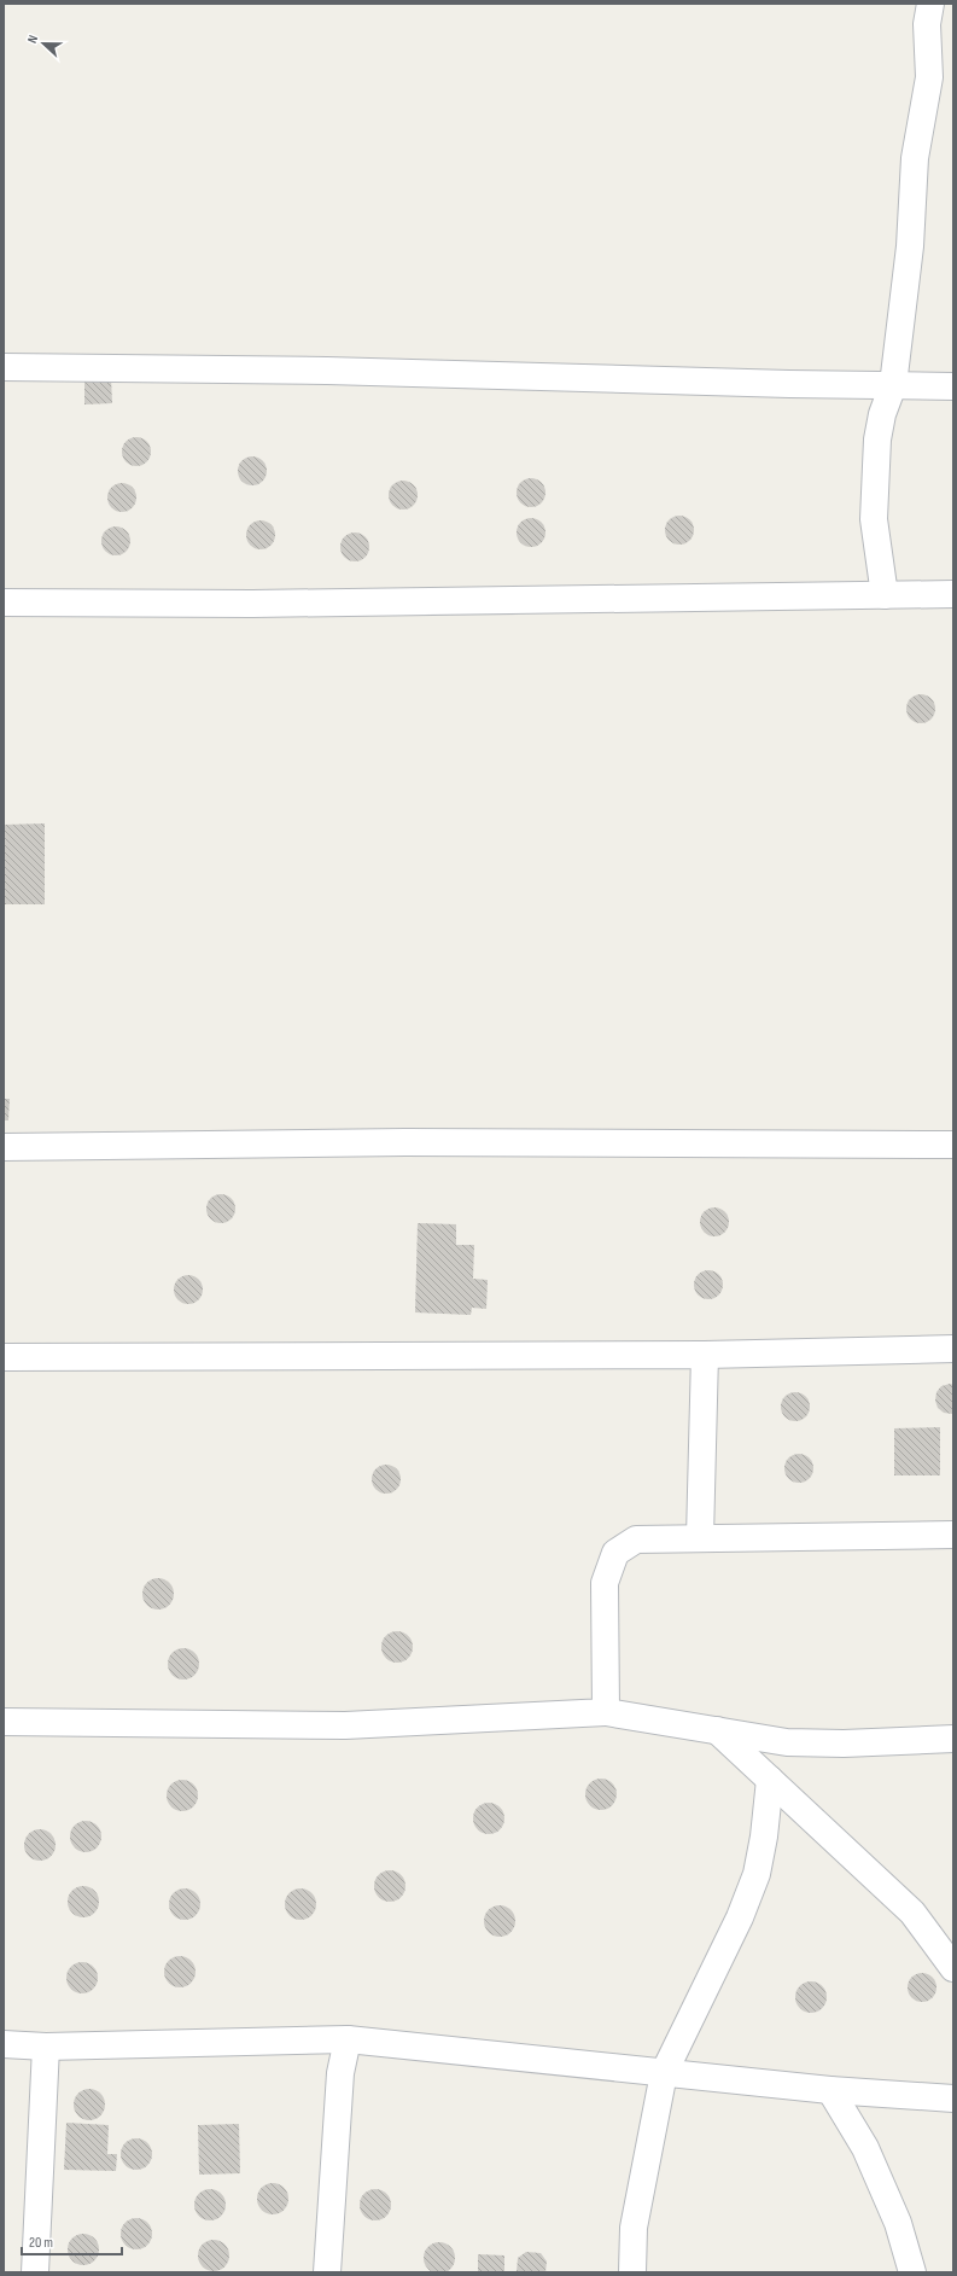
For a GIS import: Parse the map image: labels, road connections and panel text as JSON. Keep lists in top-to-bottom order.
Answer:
{
  "scale_bar": "20 m",
  "north": "left"
}
